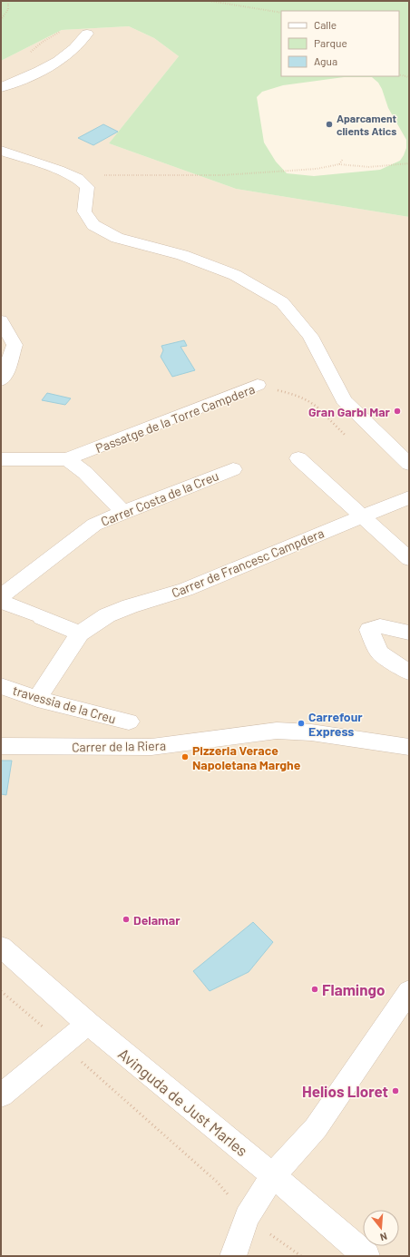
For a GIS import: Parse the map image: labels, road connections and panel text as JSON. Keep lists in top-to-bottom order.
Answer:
{
  "streets": {
    "street": [
      "Passatge de la Torre Campdera",
      "Carrer Costa de la Creu",
      "Carrer de Francesc Campdera",
      "travessia de la Creu",
      "Carrer de la Riera",
      "Avinguda de Just Marles"
    ]
  },
  "crossings": [
    ["Carrer de Francesc Campdera", "travessia de la Creu"]
  ],
  "places": [
    "Aparcament clients Atics",
    "Gran Garbi Mar",
    "Carrefour Express",
    "Pizzeria Verace Napoletana Marghe",
    "Delamar",
    "Flamingo",
    "Helios Lloret"
  ],
  "legend": ["Calle", "Parque", "Agua"],
  "north": "bottom"
}
